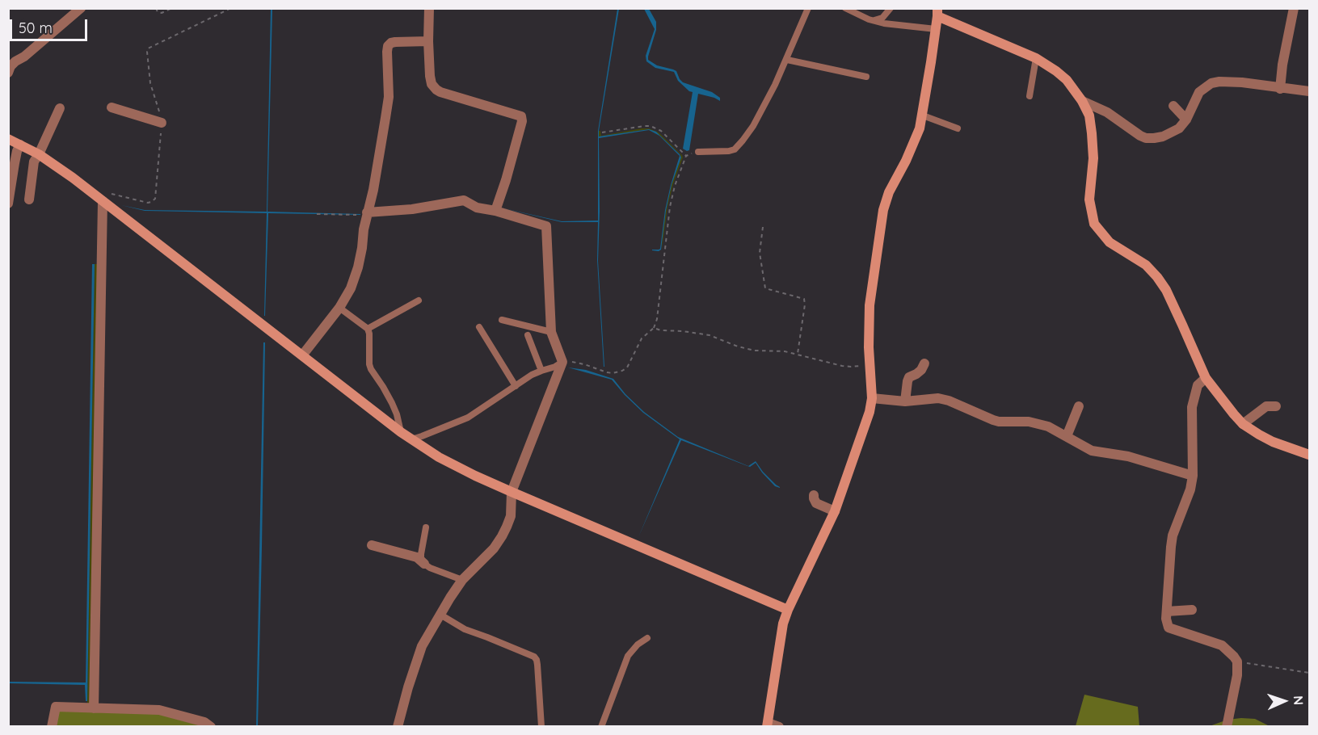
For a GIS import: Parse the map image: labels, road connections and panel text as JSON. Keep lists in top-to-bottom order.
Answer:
{
  "scale_bar": "50 m",
  "north": "right"
}
